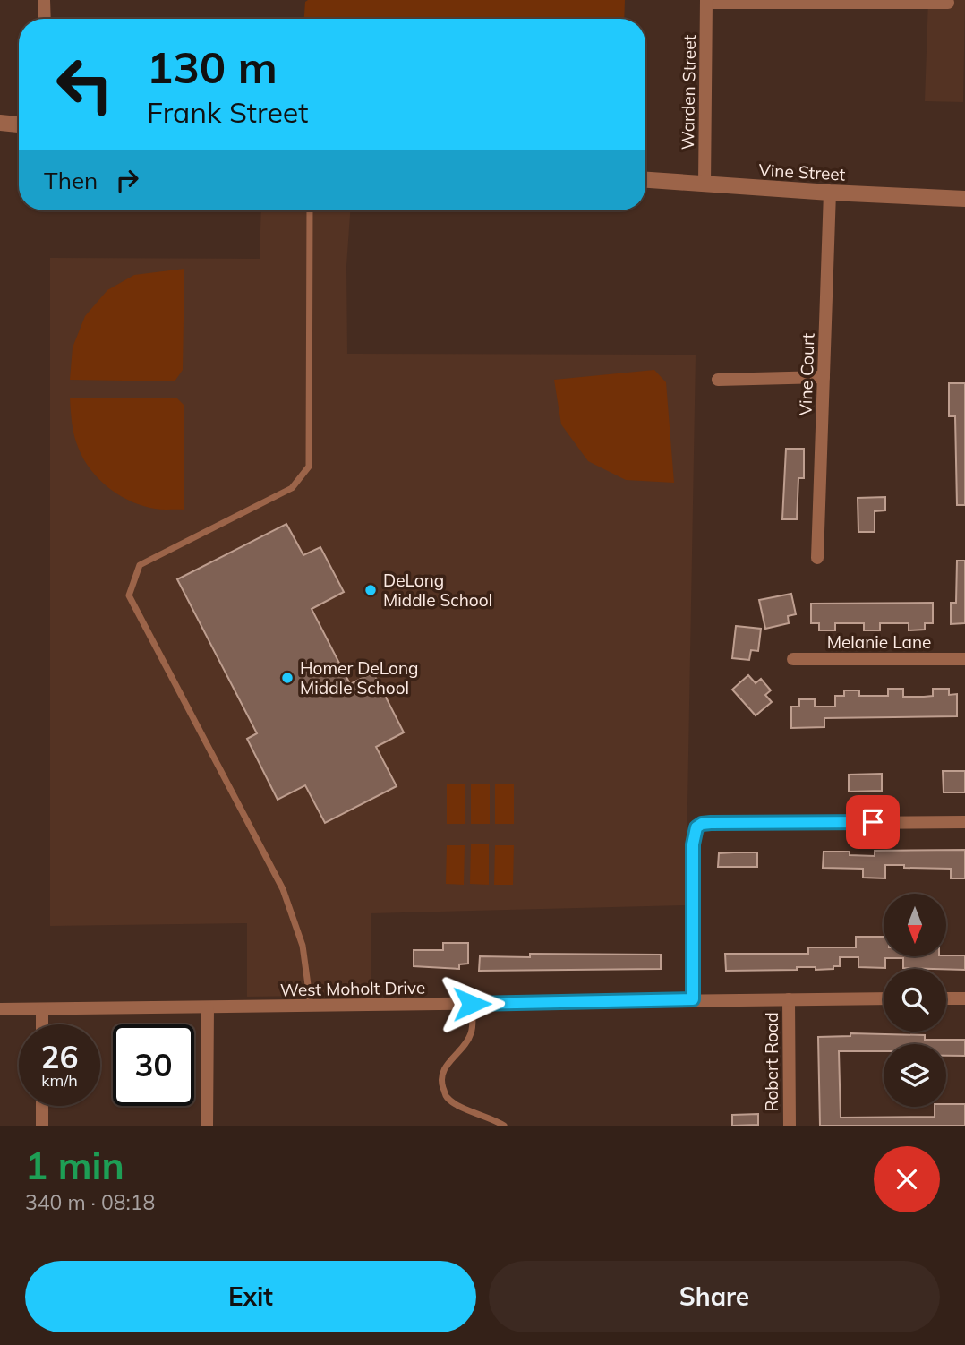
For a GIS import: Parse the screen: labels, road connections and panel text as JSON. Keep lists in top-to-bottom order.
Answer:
{
  "streets": {
    "street": [
      "Warden Street",
      "Vine Street",
      "Vine Court",
      "Melanie Lane",
      "West Moholt Drive",
      "Robert Road"
    ]
  },
  "crossings": [
    ["Warden Street", "Vine Street"],
    ["Vine Street", "Vine Court"],
    ["West Moholt Drive", "Robert Road"]
  ],
  "places": ["DeLong Middle School", "Homer DeLong Middle School"],
  "north": "bottom",
  "page": {
    "turn": ["130 m", "Frank Street"],
    "then": "Then",
    "speed": "26 km/h",
    "limit": "30",
    "heading": ["1 min", "340 m · 08:18"],
    "buttons": ["Exit", "Share"]
  }
}
